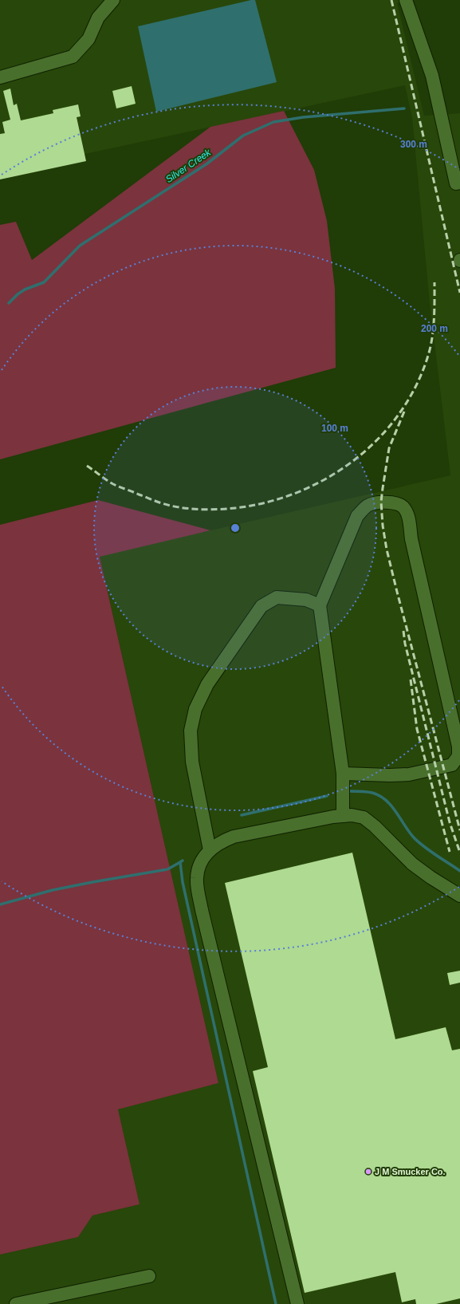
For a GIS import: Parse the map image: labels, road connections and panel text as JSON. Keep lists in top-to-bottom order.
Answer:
{
  "water": ["Silver Creek"],
  "places": ["J M Smucker Co."],
  "rings": ["300 m", "200 m", "100 m"]
}
